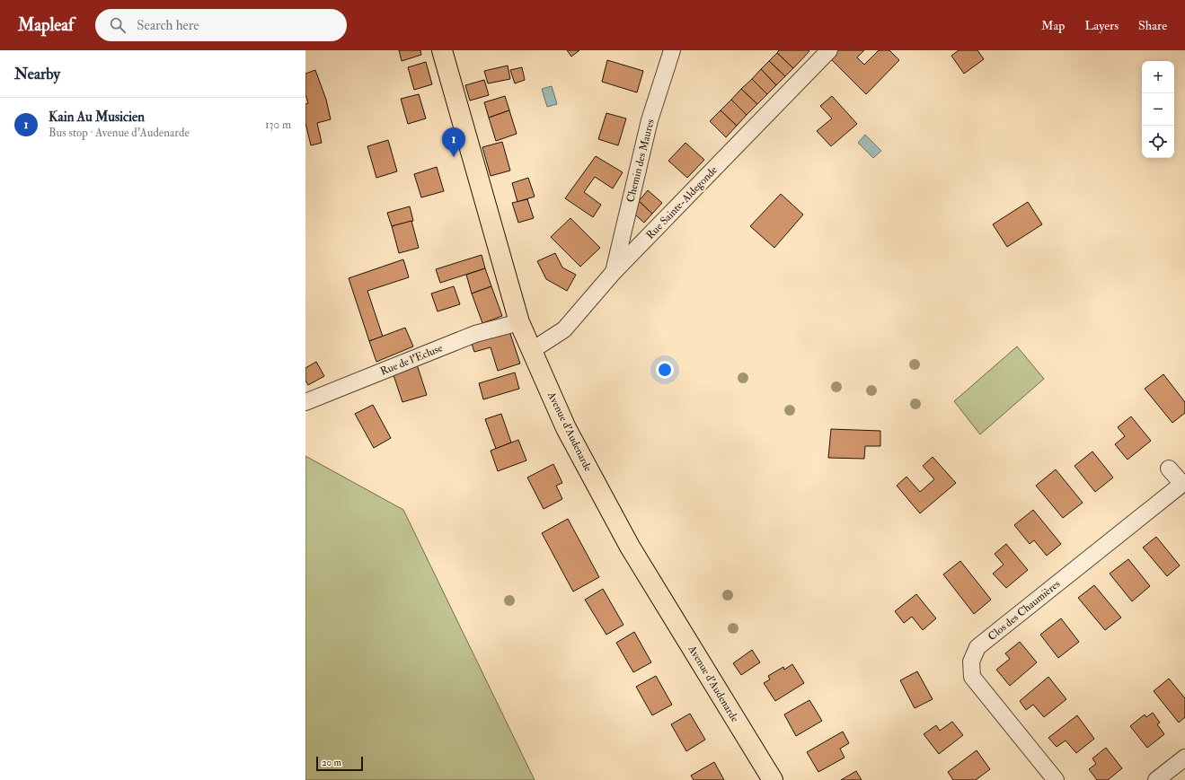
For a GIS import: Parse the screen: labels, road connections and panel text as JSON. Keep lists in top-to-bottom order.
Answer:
{
  "streets": {
    "main road": ["Avenue d'Audenarde"],
    "street": [
      "Chemin des Maures",
      "Rue Sainte-Aldegonde",
      "Rue de l'Ecluse",
      "Clos des Chaumières"
    ]
  },
  "crossings": [
    ["Chemin des Maures", "Rue Sainte-Aldegonde"],
    ["Rue Sainte-Aldegonde", "Avenue d'Audenarde"],
    ["Rue de l'Ecluse", "Avenue d'Audenarde"]
  ],
  "scale_bar": "20 m",
  "page": {
    "header": "Mapleaf",
    "search": "Search here",
    "nav": ["Map", "Layers", "Share"],
    "heading": "Nearby",
    "map_buttons": ["+", "−"],
    "list": [
      {
        "mark": "1",
        "name": "Kain Au Musicien",
        "note": "Bus stop · Avenue d'Audenarde",
        "value": "130 m"
      }
    ],
    "pins": "1",
    "scale": "20 m"
  }
}
